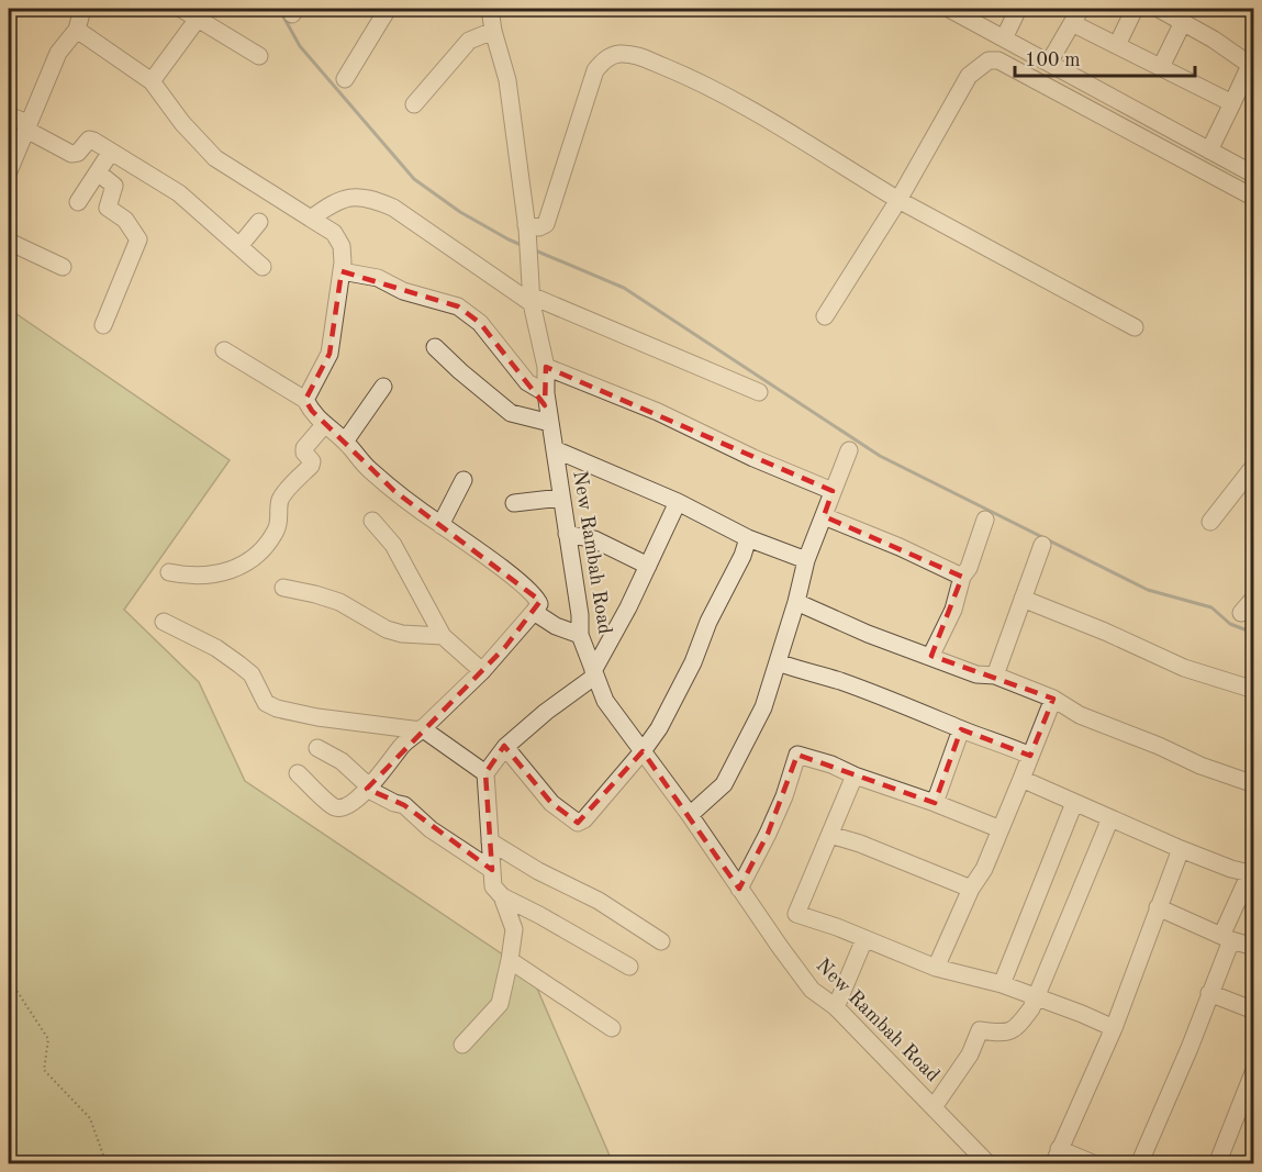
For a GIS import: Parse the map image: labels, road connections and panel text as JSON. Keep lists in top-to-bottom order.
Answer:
{
  "streets": {
    "street": ["New Rambah Road"]
  },
  "scale_bar": "100 m"
}
